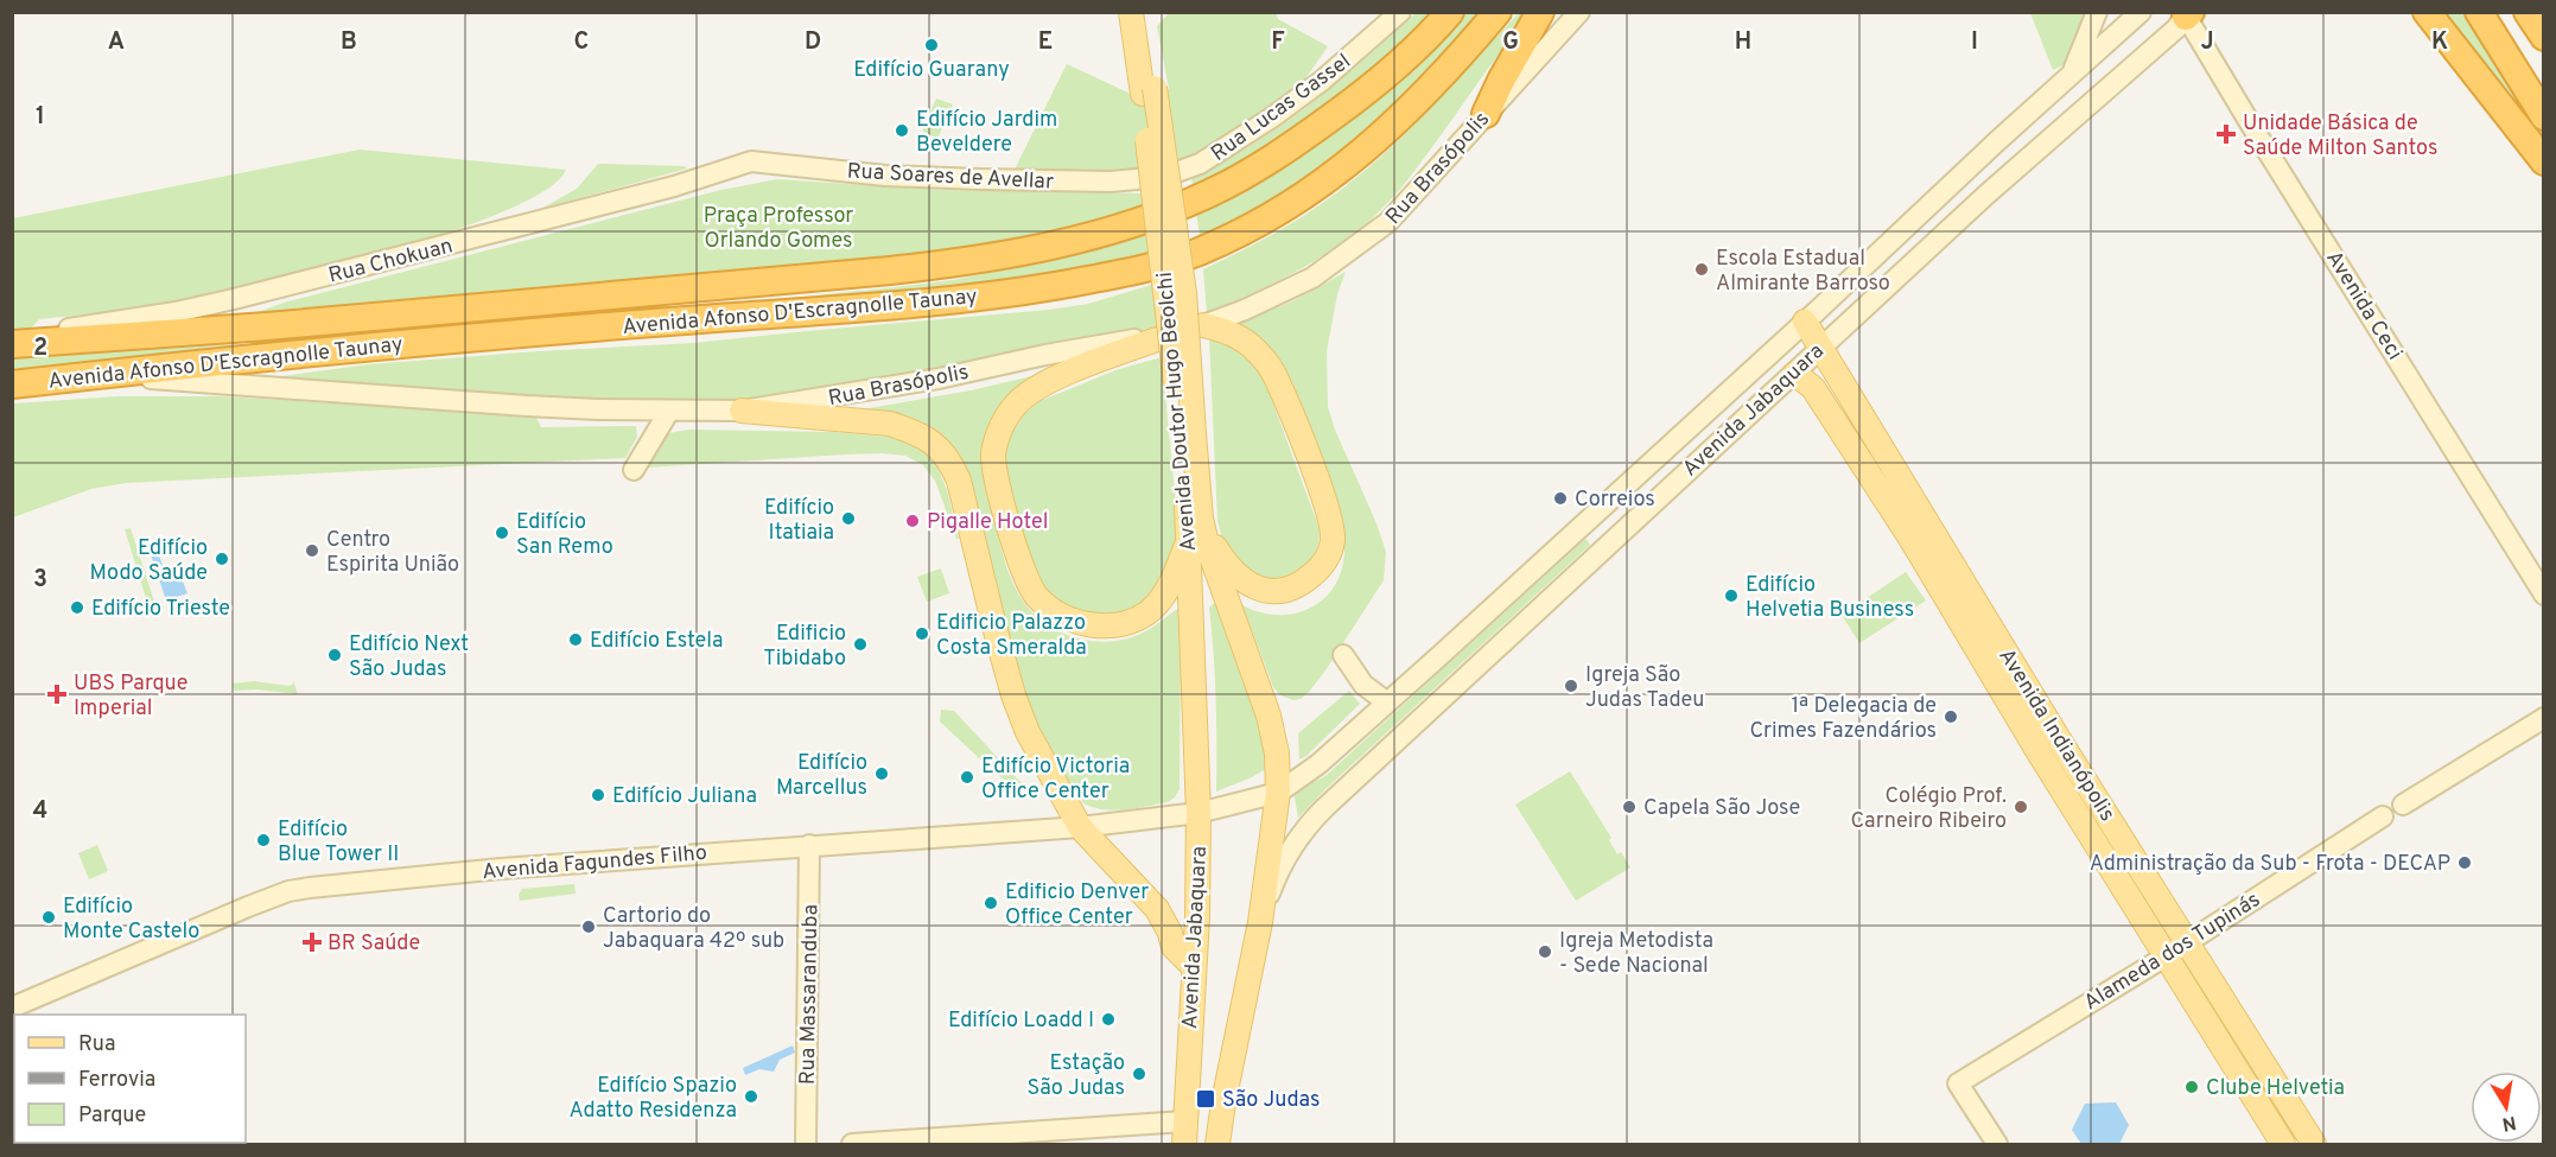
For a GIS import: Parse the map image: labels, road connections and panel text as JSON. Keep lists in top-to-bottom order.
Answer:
{
  "streets": {
    "highway": ["Avenida Afonso D'Escragnolle Taunay"],
    "main road": ["Avenida Jabaquara", "Avenida Doutor Hugo Beolchi", "Avenida Indianópolis"],
    "street": [
      "Rua Lucas Gassel",
      "Rua Brasópolis",
      "Rua Soares de Avellar",
      "Rua Chokuan",
      "Avenida Ceci",
      "Avenida Fagundes Filho",
      "Alameda dos Tupinás",
      "Rua Massaranduba"
    ]
  },
  "crossings": [
    ["Rua Lucas Gassel", "Rua Soares de Avellar"],
    ["Rua Brasópolis", "Avenida Afonso D'Escragnolle Taunay"],
    ["Rua Soares de Avellar", "Rua Chokuan"],
    ["Rua Chokuan", "Avenida Afonso D'Escragnolle Taunay"],
    ["Avenida Ceci", "Avenida Jabaquara"],
    ["Avenida Jabaquara", "Avenida Doutor Hugo Beolchi"],
    ["Avenida Jabaquara", "Avenida Indianópolis"],
    ["Avenida Jabaquara", "Avenida Fagundes Filho"],
    ["Avenida Doutor Hugo Beolchi", "Avenida Fagundes Filho"],
    ["Avenida Indianópolis", "Alameda dos Tupinás"],
    ["Avenida Fagundes Filho", "Rua Massaranduba"]
  ],
  "parks": ["Praça Professor Orlando Gomes"],
  "places": {
    "other": [
      "Edifício Guarany",
      "Edifício Jardim Beveldere",
      "Escola Estadual Almirante Barroso",
      "Correios",
      "Edifício Itatiaia",
      "Pigalle Hotel",
      "Edifício San Remo",
      "Centro Espirita União",
      "Edifício Modo Saúde",
      "Edifício Helvetia Business",
      "Edifício Trieste",
      "Edificio Palazzo Costa Smeralda",
      "Edifício Estela",
      "Edificio Tibidabo",
      "Edifício Next São Judas",
      "Igreja São Judas Tadeu",
      "1ª Delegacia de Crimes Fazendários",
      "Edifício Marcellus",
      "Edifício Victoria Office Center",
      "Edifício Juliana",
      "Capela São Jose",
      "Colégio Prof. Carneiro Ribeiro",
      "Edifício Blue Tower II",
      "Administração da Sub - Frota - DECAP",
      "Edificio Denver Office Center",
      "Edifício Monte Castelo",
      "Cartorio do Jabaquara 42º sub",
      "Igreja Metodista - Sede Nacional",
      "Edifício Loadd I",
      "Estação São Judas",
      "Clube Helvetia",
      "Edifício Spazio Adatto Residenza"
    ],
    "health": ["Unidade Básica de Saúde Milton Santos", "UBS Parque Imperial", "BR Saúde"],
    "transit": ["São Judas"]
  },
  "legend": ["Rua", "Ferrovia", "Parque"],
  "north": "bottom",
  "grid": {
    "columns": [
      "A",
      "B",
      "C",
      "D",
      "E",
      "F",
      "G",
      "H",
      "I",
      "J",
      "K"
    ],
    "rows": [
      "1",
      "2",
      "3",
      "4"
    ]
  }
}
